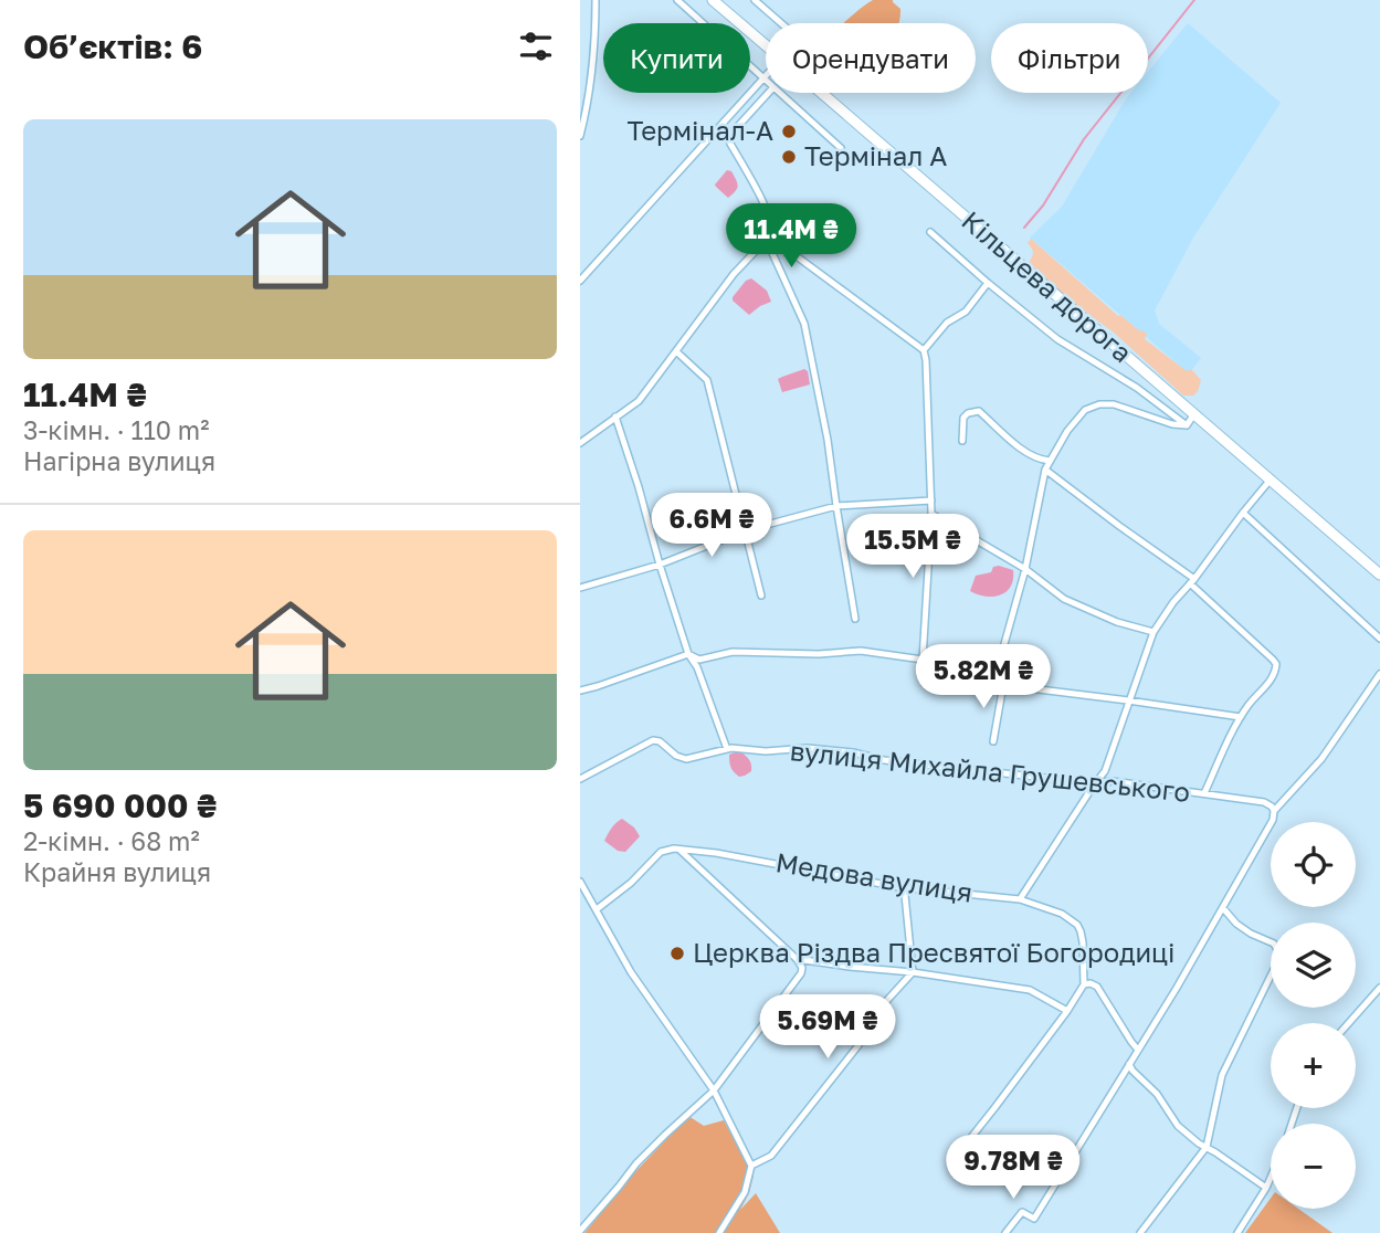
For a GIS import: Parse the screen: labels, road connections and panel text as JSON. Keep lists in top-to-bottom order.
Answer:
{
  "streets": {
    "highway": ["Кільцева дорога"],
    "street": ["вулиця Михайла Грушевського", "Медова вулиця"]
  },
  "places": ["Термінал-А", "Термінал А", "Церква Різдва Пресвятої Богородиці"],
  "page": {
    "heading": "Об’єктів: 6",
    "chip": ["Купити", "Орендувати", "Фільтри"],
    "list": [
      {
        "name": "11.4M ₴",
        "note": "3-кімн. · 110 m² · Нагірна вулиця"
      },
      {
        "name": "5 690 000 ₴",
        "note": "2-кімн. · 68 m² · Крайня вулиця"
      }
    ],
    "price": [
      "11.4M ₴",
      "6.6M ₴",
      "15.5M ₴",
      "5.82M ₴",
      "5.69M ₴",
      "9.78M ₴"
    ],
    "map_buttons": ["+", "−"]
  }
}
